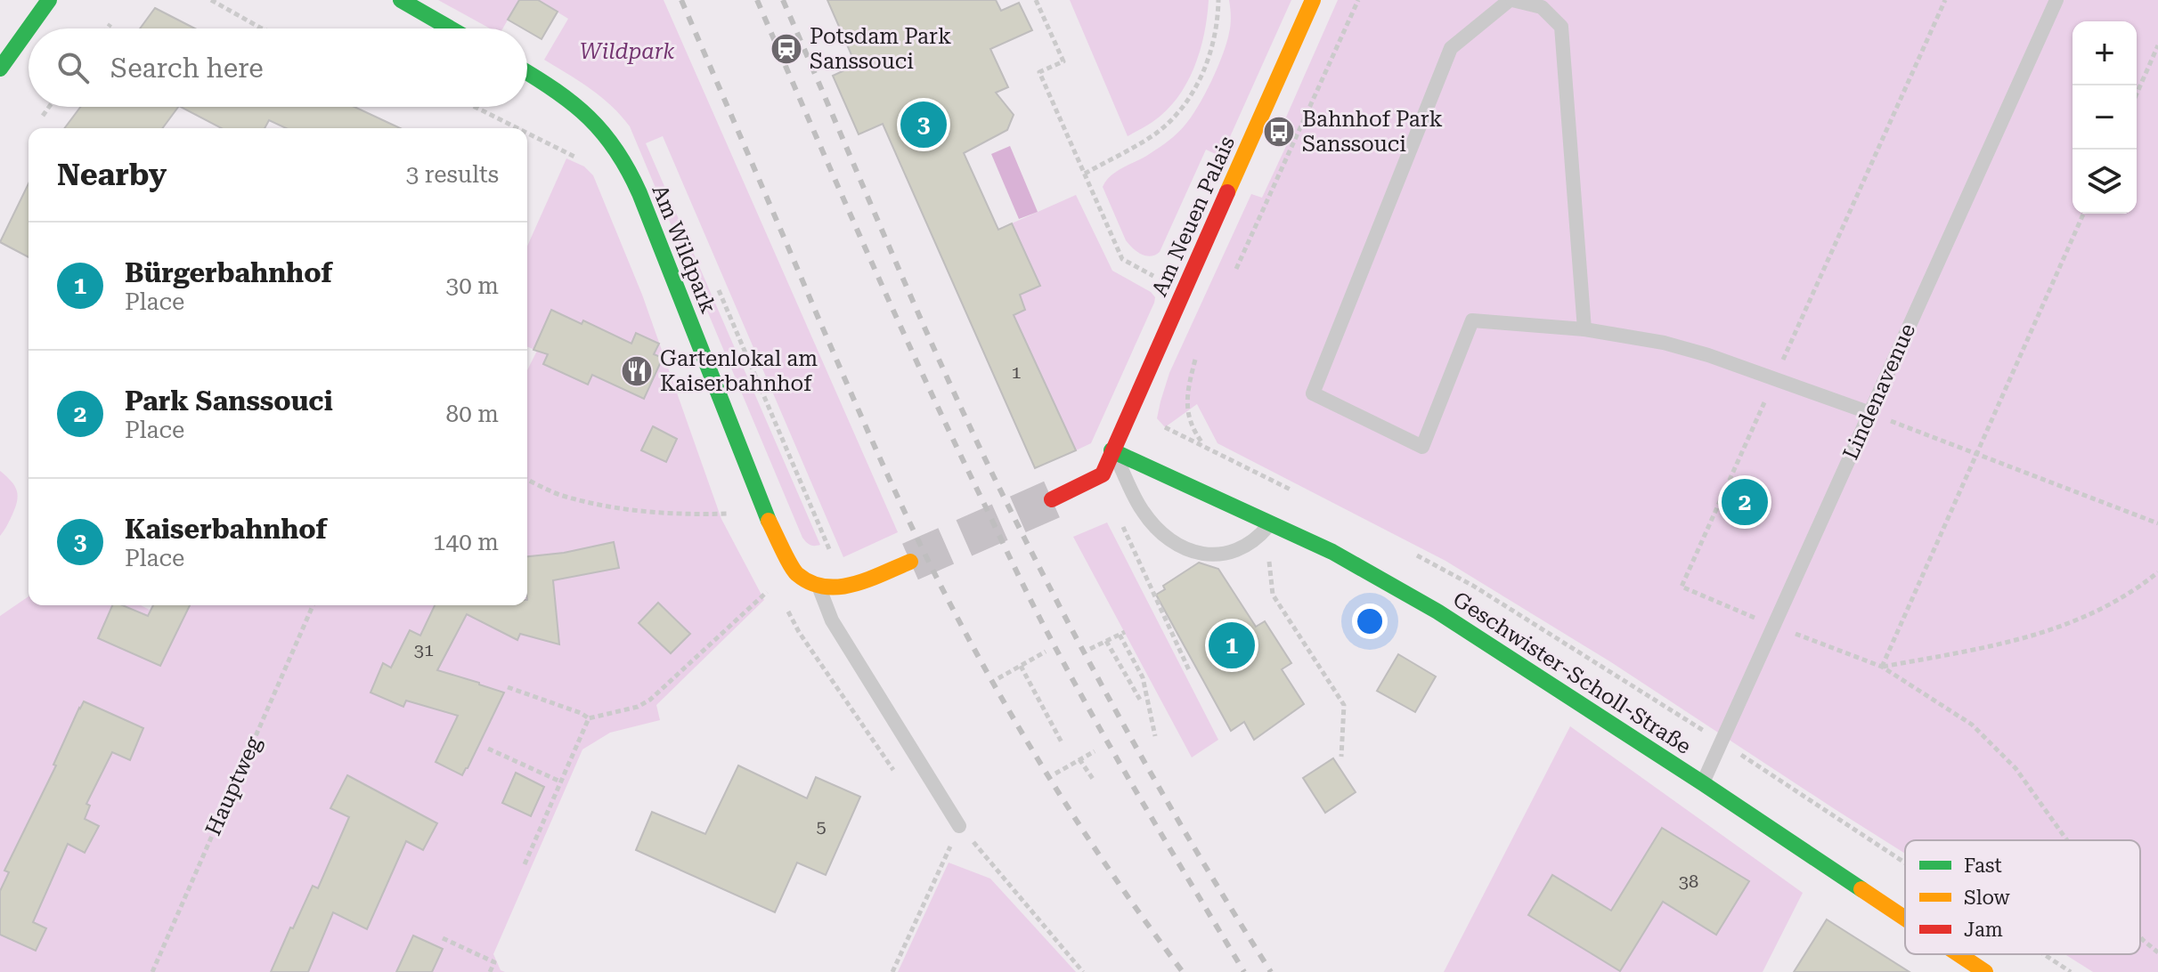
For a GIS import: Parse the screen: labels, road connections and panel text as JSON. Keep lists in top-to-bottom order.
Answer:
{
  "streets": {
    "street": ["Am Neuen Palais", "Am Wildpark", "Geschwister-Scholl-Straße"],
    "lane": ["Lindenavenue"],
    "path": ["Hauptweg"]
  },
  "crossings": [
    ["Am Neuen Palais", "Geschwister-Scholl-Straße"],
    ["Lindenavenue", "Geschwister-Scholl-Straße"]
  ],
  "parks": ["Wildpark"],
  "places": {
    "station": ["Potsdam Park Sanssouci"],
    "bus stop": ["Bahnhof Park Sanssouci"],
    "restaurant": ["Gartenlokal am Kaiserbahnhof"]
  },
  "house_numbers": [
    "1",
    "31",
    "5",
    "38"
  ],
  "legend": ["Fast", "Slow", "Jam"],
  "page": {
    "map_buttons": ["+", "−"],
    "search": "Search here",
    "pins": ["3", "2", "1"],
    "heading": ["Nearby", "3 results"],
    "list": [
      {
        "mark": "1",
        "name": "Bürgerbahnhof",
        "note": "Place",
        "value": "30 m"
      },
      {
        "mark": "2",
        "name": "Park Sanssouci",
        "note": "Place",
        "value": "80 m"
      },
      {
        "mark": "3",
        "name": "Kaiserbahnhof",
        "note": "Place",
        "value": "140 m"
      }
    ]
  }
}
